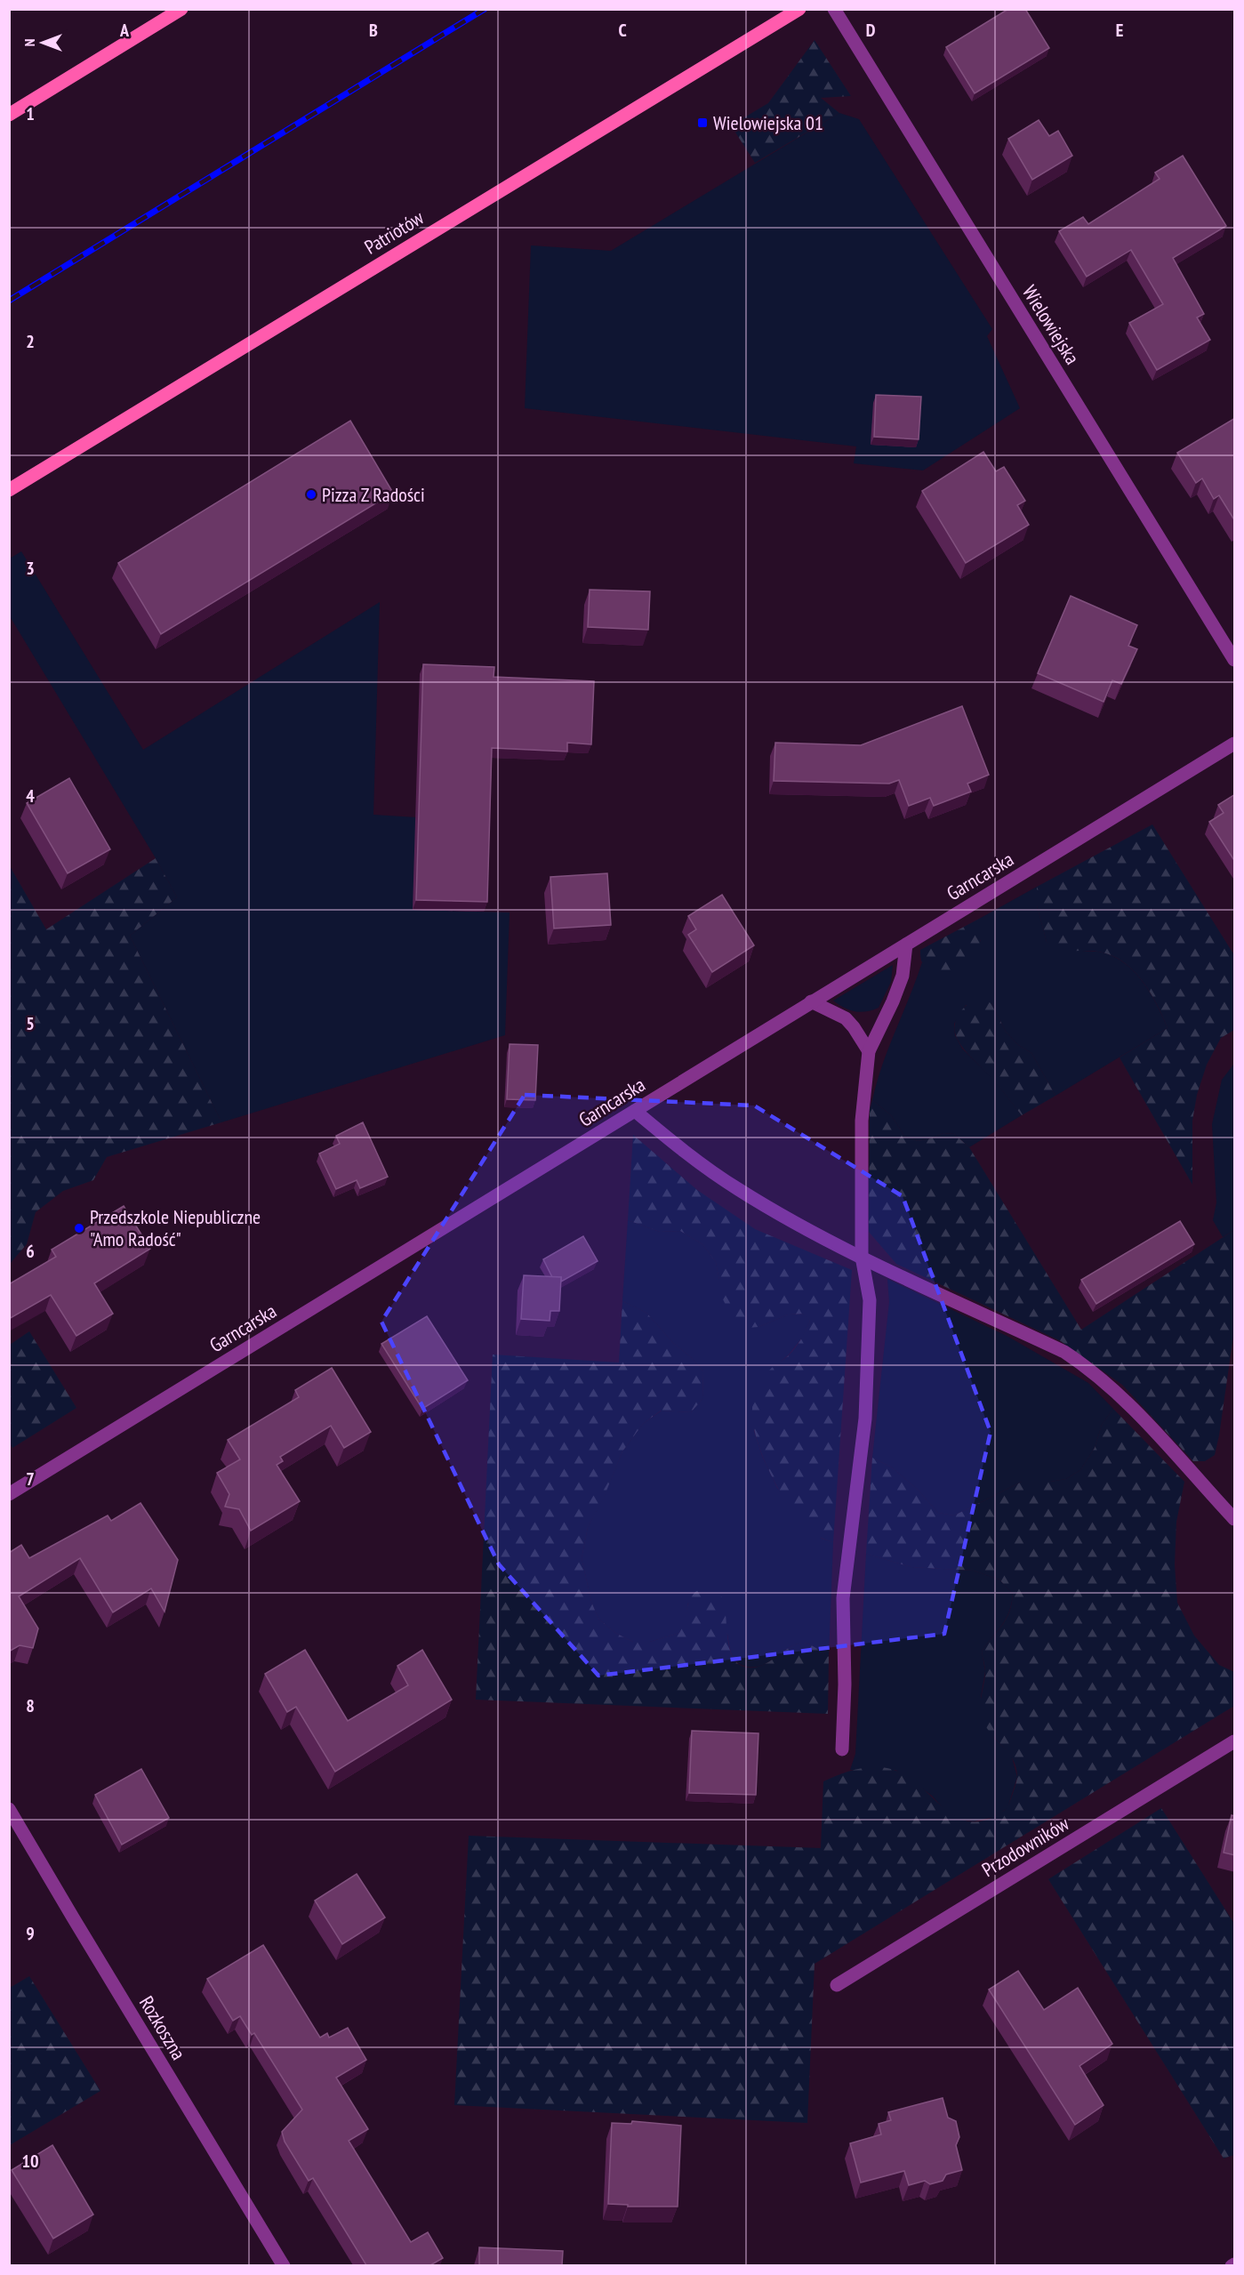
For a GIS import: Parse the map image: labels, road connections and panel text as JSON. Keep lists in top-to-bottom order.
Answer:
{
  "streets": {
    "main road": ["Patriotów"],
    "street": [
      "Wielowiejska",
      "Garncarska",
      "Przodowników",
      "Rozkoszna"
    ]
  },
  "places": {
    "transit": ["Wielowiejska 01"],
    "other": ["Pizza Z Radości", "Przedszkole Niepubliczne \"Amo Radość\""]
  },
  "north": "left",
  "grid": {
    "columns": [
      "A",
      "B",
      "C",
      "D",
      "E"
    ],
    "rows": [
      "1",
      "2",
      "3",
      "4",
      "5",
      "6",
      "7",
      "8",
      "9",
      "10"
    ]
  }
}
